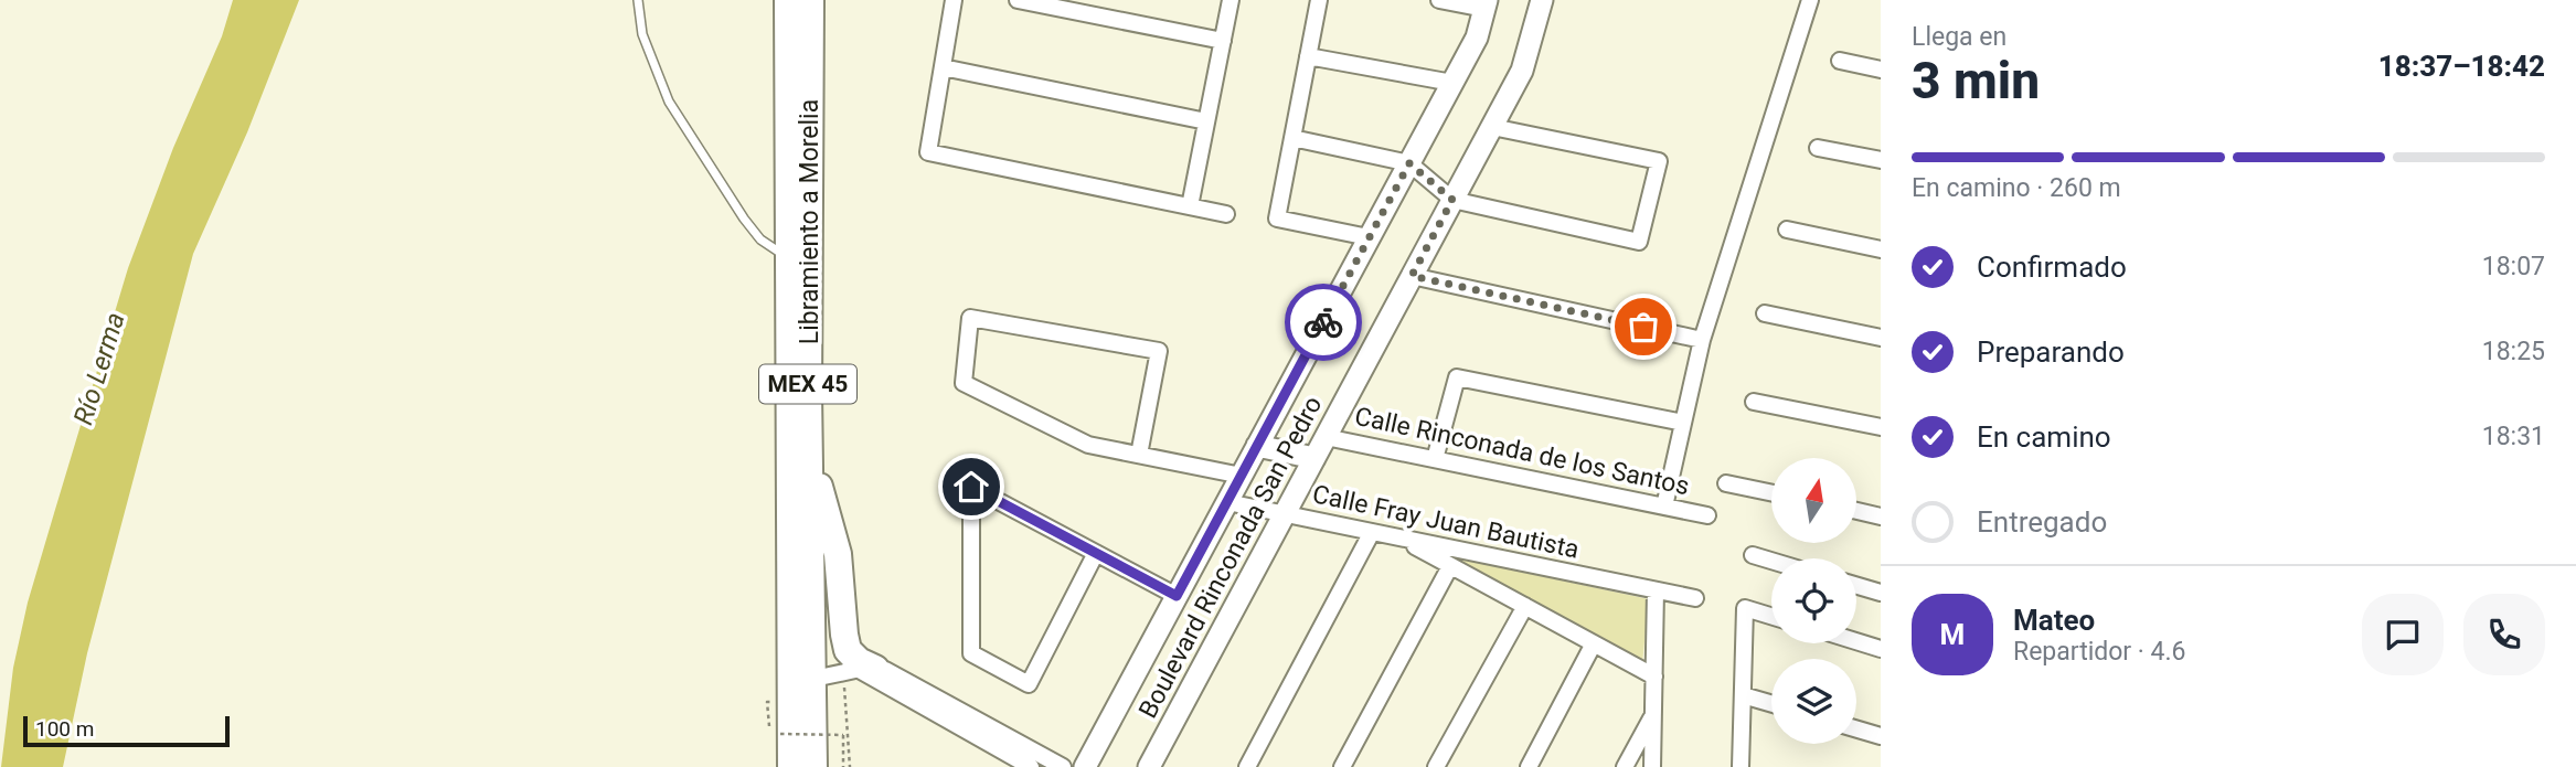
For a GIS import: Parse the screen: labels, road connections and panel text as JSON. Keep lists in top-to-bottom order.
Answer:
{
  "streets": {
    "highway": ["Libramiento a Morelia", "MEX 45"],
    "street": ["Calle Rinconada de los Santos", "Calle Fray Juan Bautista", "Boulevard Rinconada San Pedro"]
  },
  "crossings": [
    ["Calle Rinconada de los Santos", "Boulevard Rinconada San Pedro"],
    ["Calle Fray Juan Bautista", "Boulevard Rinconada San Pedro"]
  ],
  "water": ["Río Lerma"],
  "scale_bar": "100 m",
  "north": "top",
  "page": {
    "heading": ["3 min", "Llega en", "18:37–18:42"],
    "panel": ["Mateo", "Repartidor · 4.6"],
    "bar": "En camino · 260 m",
    "list": [
      ["Confirmado", "18:07"],
      ["Preparando", "18:25"],
      ["En camino", "18:31"],
      "Entregado"
    ],
    "round": "M",
    "scale": "100 m"
  }
}
